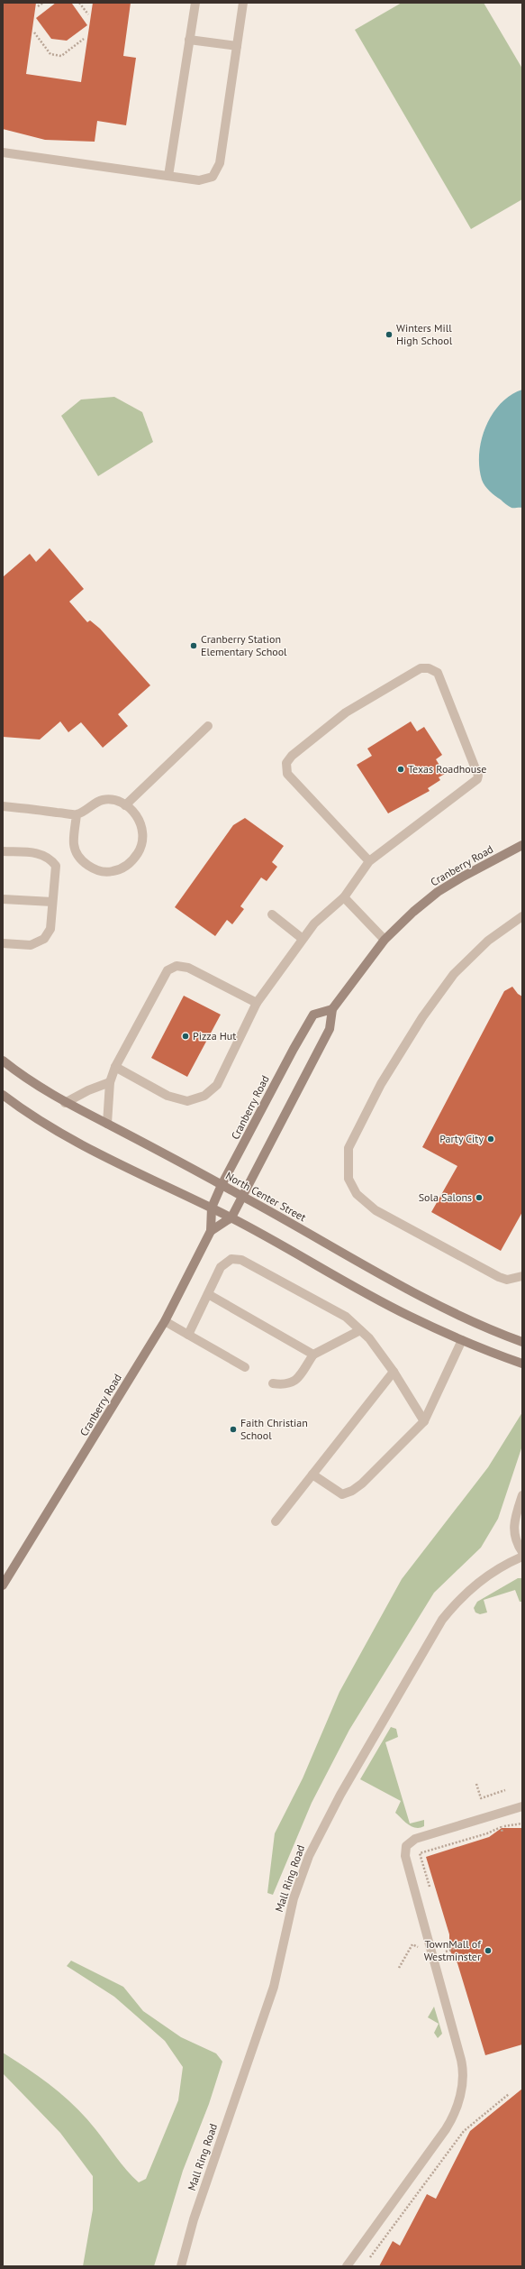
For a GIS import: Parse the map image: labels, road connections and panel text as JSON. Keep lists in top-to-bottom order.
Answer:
{
  "streets": {
    "street": ["Cranberry Road", "North Center Street", "Mall Ring Road"]
  },
  "crossings": [
    ["Cranberry Road", "North Center Street"]
  ],
  "places": [
    "Winters Mill High School",
    "Cranberry Station Elementary School",
    "Texas Roadhouse",
    "Pizza Hut",
    "Party City",
    "Sola Salons",
    "Faith Christian School",
    "TownMall of Westminster"
  ]
}
